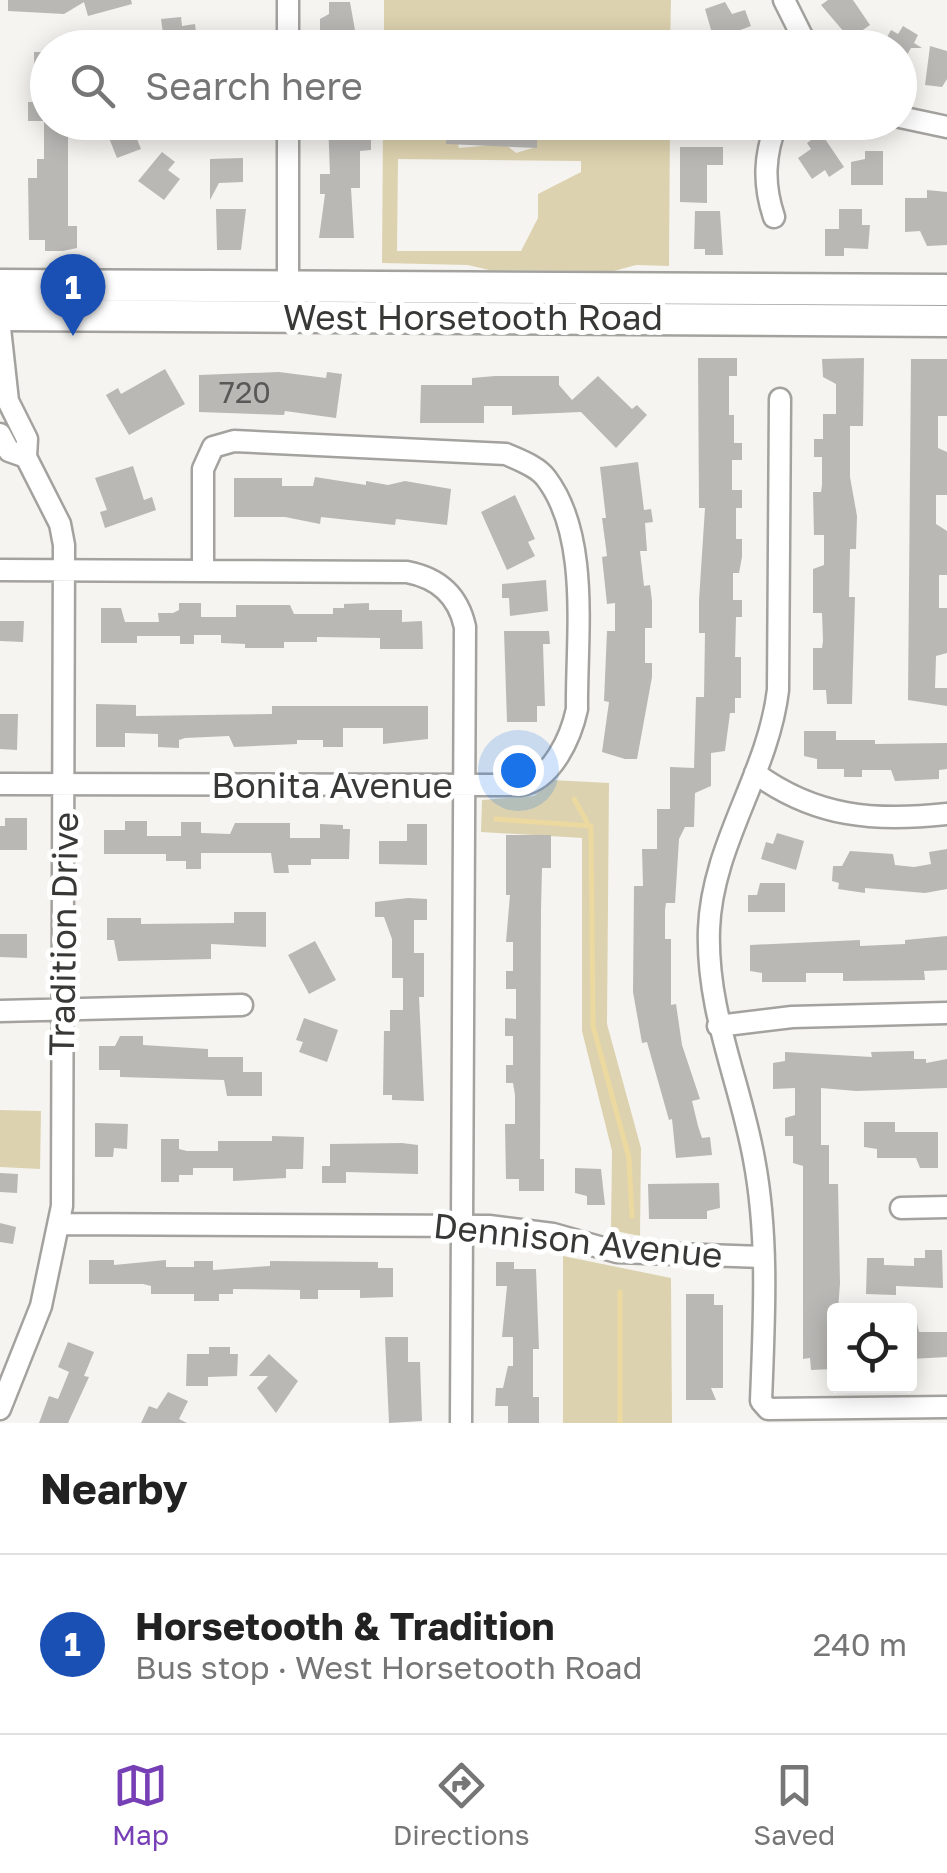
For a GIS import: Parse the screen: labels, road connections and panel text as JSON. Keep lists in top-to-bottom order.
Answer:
{
  "streets": {
    "main road": ["West Horsetooth Road"],
    "street": ["Bonita Avenue", "Tradition Drive", "Dennison Avenue"]
  },
  "crossings": [
    ["Bonita Avenue", "Tradition Drive"],
    ["Tradition Drive", "Dennison Avenue"]
  ],
  "house_numbers": ["720"],
  "page": {
    "search": "Search here",
    "pins": "1",
    "heading": "Nearby",
    "list": [
      {
        "mark": "1",
        "name": "Horsetooth & Tradition",
        "note": "Bus stop · West Horsetooth Road",
        "value": "240 m"
      }
    ],
    "nav": ["Map", "Directions", "Saved"]
  }
}
